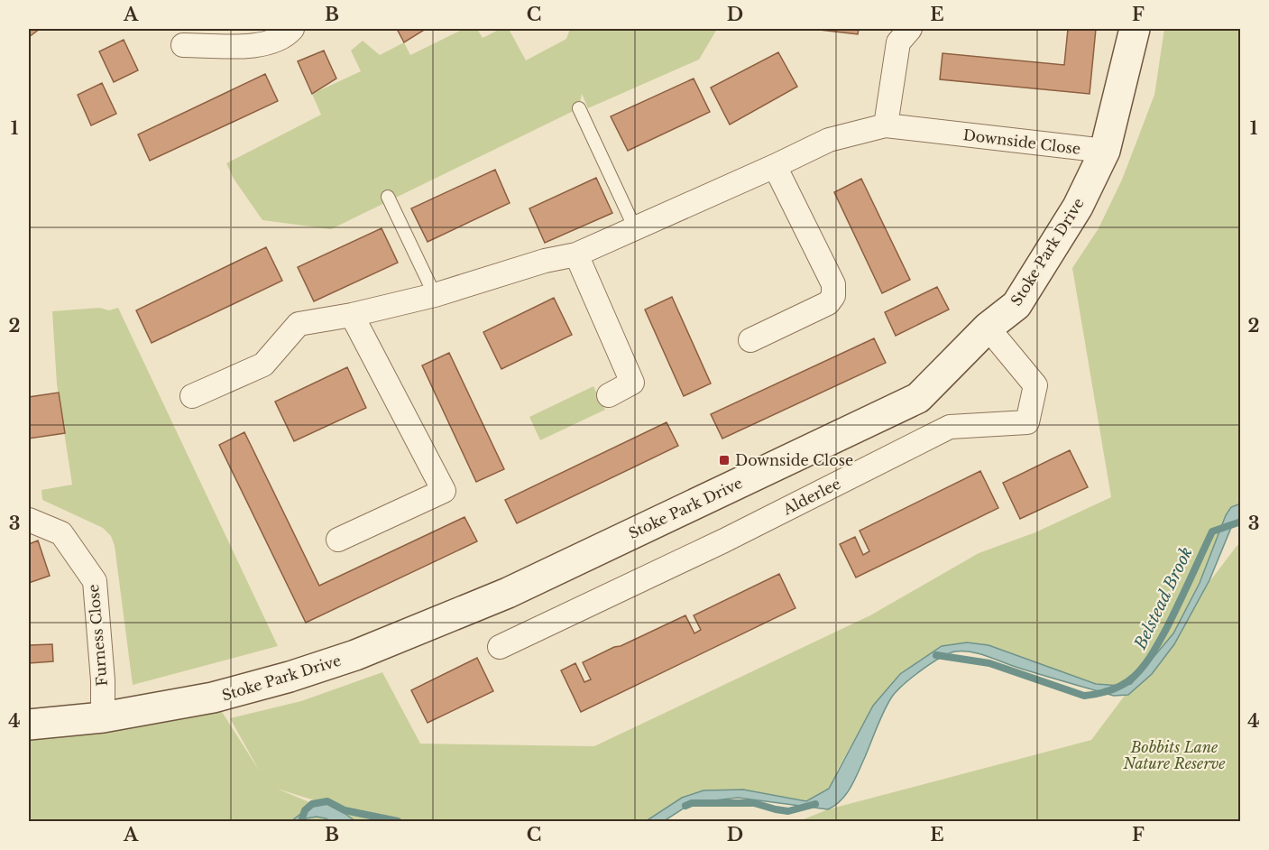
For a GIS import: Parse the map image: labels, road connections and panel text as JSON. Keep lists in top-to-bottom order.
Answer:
{
  "streets": {
    "street": [
      "Downside Close",
      "Stoke Park Drive",
      "Alderlee",
      "Furness Close"
    ]
  },
  "crossings": [
    ["Downside Close", "Stoke Park Drive"],
    ["Stoke Park Drive", "Alderlee"],
    ["Stoke Park Drive", "Furness Close"]
  ],
  "water": ["Belstead Brook"],
  "parks": ["Bobbits Lane Nature Reserve"],
  "places": {
    "transit": ["Downside Close"]
  },
  "grid": {
    "columns": [
      "A",
      "B",
      "C",
      "D",
      "E",
      "F"
    ],
    "rows": [
      "1",
      "2",
      "3",
      "4"
    ]
  }
}
